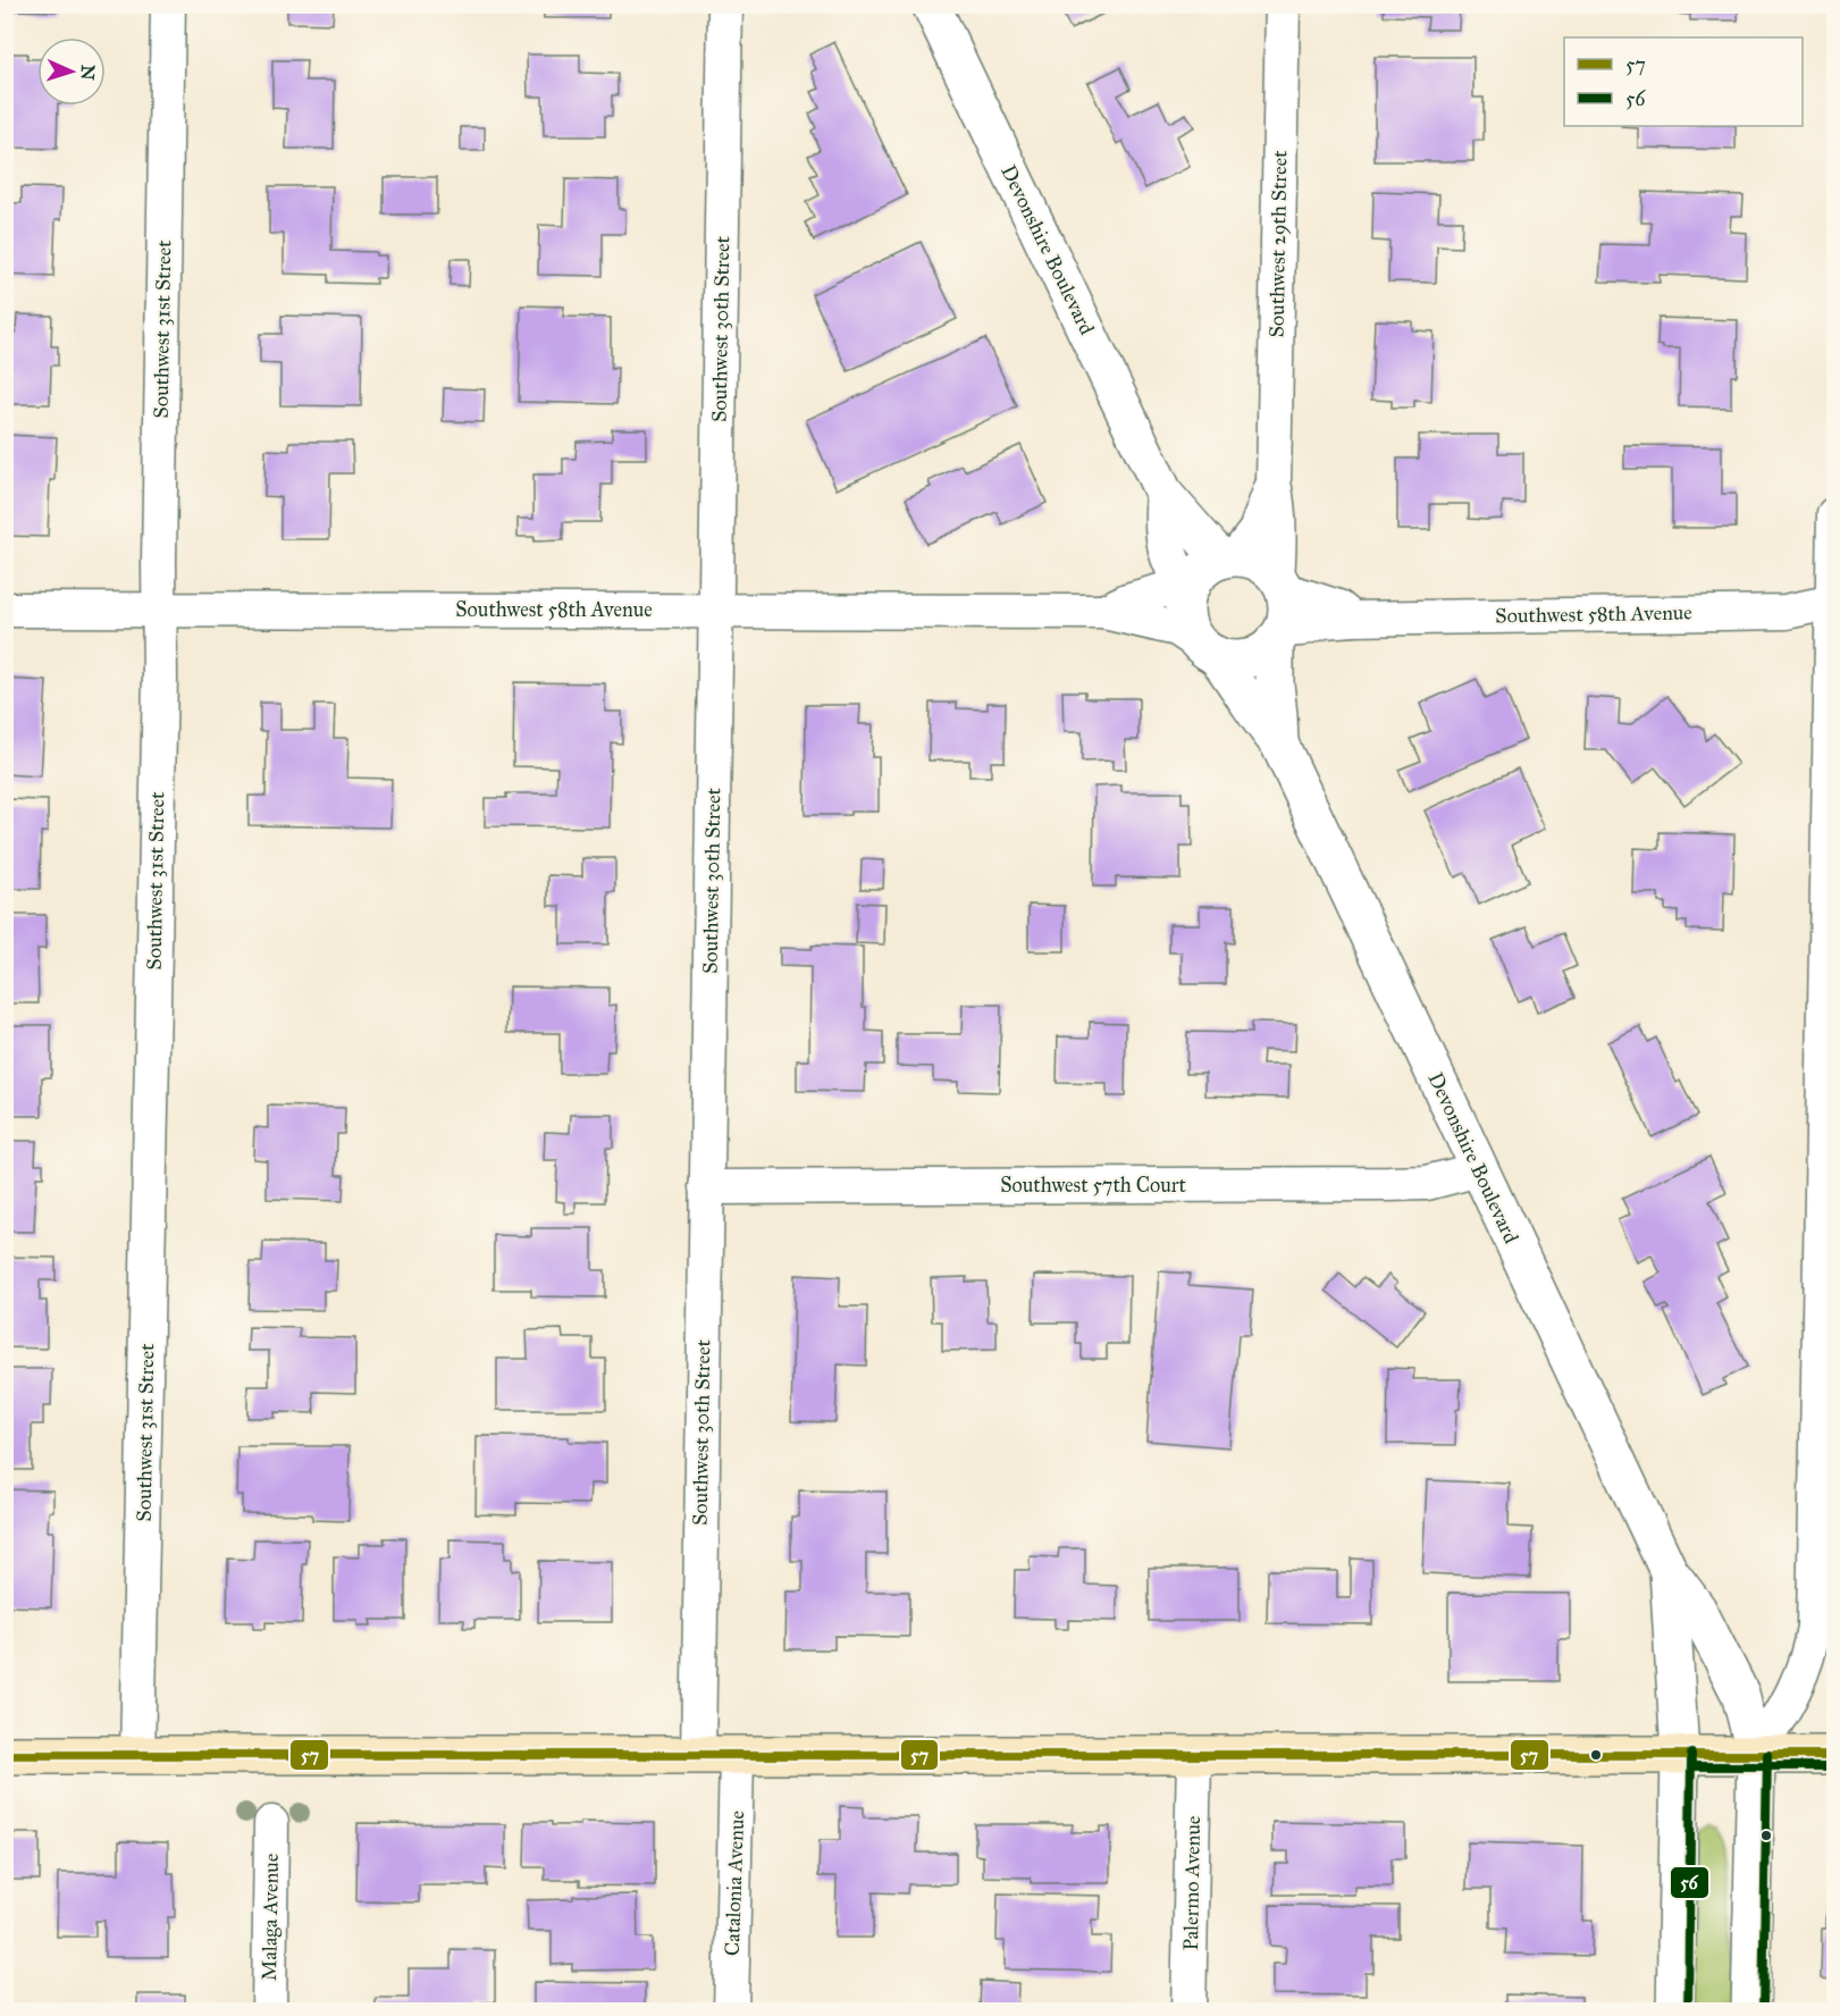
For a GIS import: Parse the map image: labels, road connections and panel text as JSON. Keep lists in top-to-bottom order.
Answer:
{
  "streets": {
    "street": [
      "Southwest 29th Street",
      "Devonshire Boulevard",
      "Southwest 31st Street",
      "Southwest 30th Street",
      "Southwest 58th Avenue",
      "Southwest 57th Court",
      "Catalonia Avenue",
      "Palermo Avenue",
      "Malaga Avenue"
    ]
  },
  "crossings": [
    ["Southwest 29th Street", "Devonshire Boulevard"],
    ["Southwest 29th Street", "Southwest 58th Avenue"],
    ["Devonshire Boulevard", "Southwest 58th Avenue"],
    ["Devonshire Boulevard", "Southwest 57th Court"],
    ["Southwest 31st Street", "Southwest 58th Avenue"],
    ["Southwest 30th Street", "Southwest 58th Avenue"],
    ["Southwest 30th Street", "Southwest 57th Court"]
  ],
  "lines": ["transit line 56", "transit line 57"],
  "legend": ["57", "56"],
  "north": "right"
}
